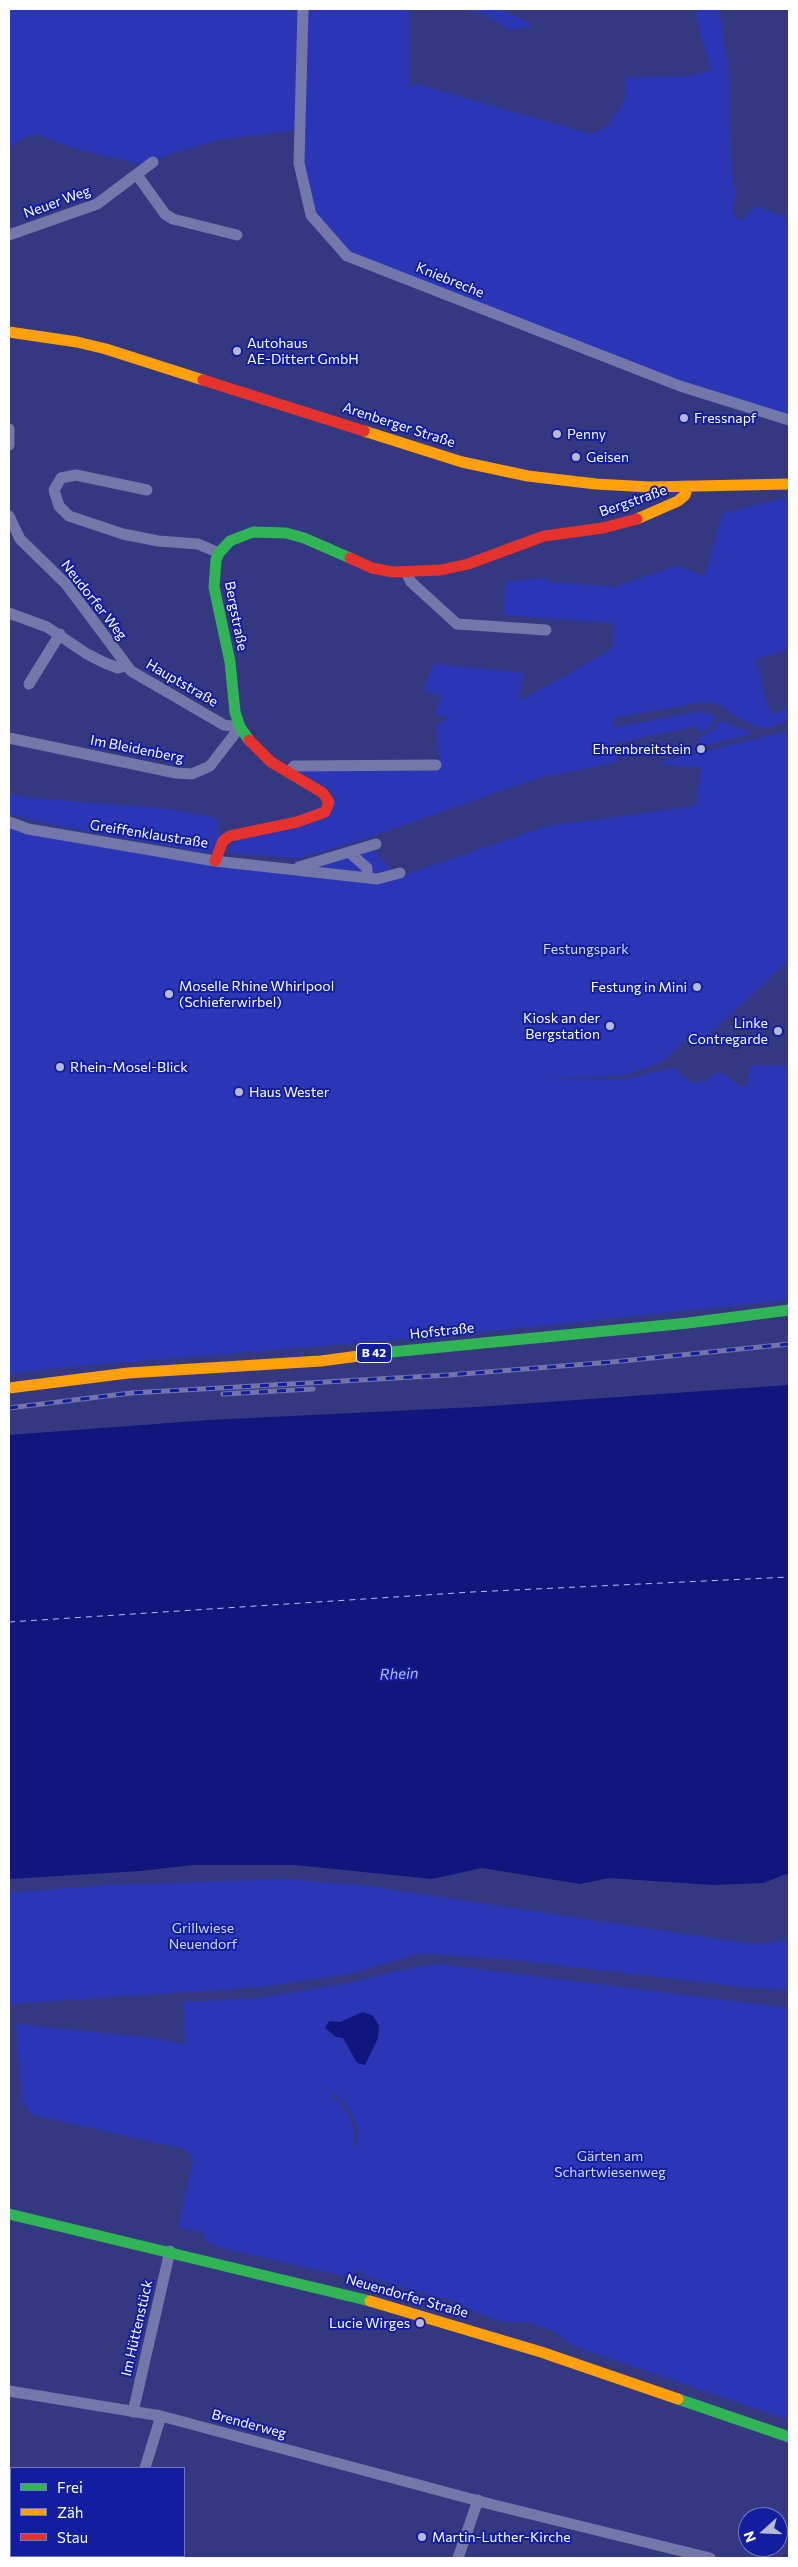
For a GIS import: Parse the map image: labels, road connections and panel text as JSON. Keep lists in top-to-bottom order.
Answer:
{
  "streets": {
    "street": [
      "Neuer Weg",
      "Kniebreche",
      "Arenberger Straße",
      "Bergstraße",
      "Neudorfer Weg",
      "Hauptstraße",
      "Im Bleidenberg",
      "Greiffenklaustraße",
      "Hofstraße",
      "B 42",
      "Neuendorfer Straße",
      "Im Hüttenstück",
      "Brenderweg"
    ]
  },
  "crossings": [
    ["Arenberger Straße", "Bergstraße"],
    ["Bergstraße", "Hauptstraße"],
    ["Bergstraße", "Im Bleidenberg"],
    ["Bergstraße", "Greiffenklaustraße"],
    ["Neudorfer Weg", "Hauptstraße"],
    ["Hauptstraße", "Im Bleidenberg"],
    ["Neuendorfer Straße", "Im Hüttenstück"],
    ["Im Hüttenstück", "Brenderweg"]
  ],
  "water": ["Rhein"],
  "parks": ["Festungspark", "Grillwiese Neuendorf", "Gärten am Schartwiesenweg"],
  "places": [
    "Autohaus AE-Dittert GmbH",
    "Fressnapf",
    "Penny",
    "Geisen",
    "Ehrenbreitstein",
    "Festung in Mini",
    "Moselle Rhine Whirlpool (Schieferwirbel)",
    "Kiosk an der Bergstation",
    "Linke Contregarde",
    "Rhein-Mosel-Blick",
    "Haus Wester",
    "Lucie Wirges",
    "Martin-Luther-Kirche"
  ],
  "legend": ["Frei", "Zäh", "Stau"],
  "north": "left"
}
